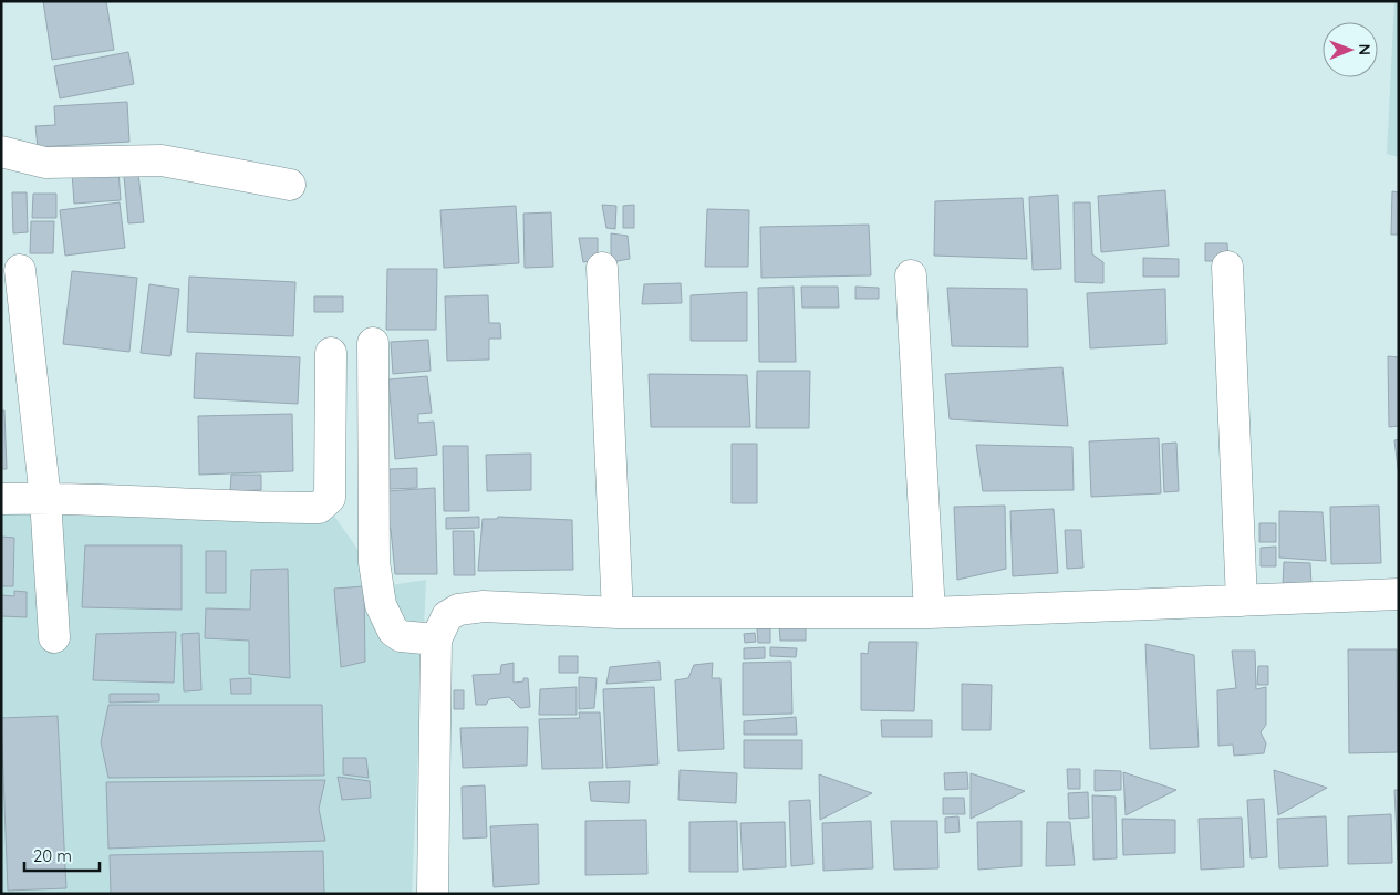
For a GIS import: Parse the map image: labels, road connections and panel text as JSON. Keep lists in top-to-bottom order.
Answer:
{
  "scale_bar": "20 m",
  "north": "right"
}
